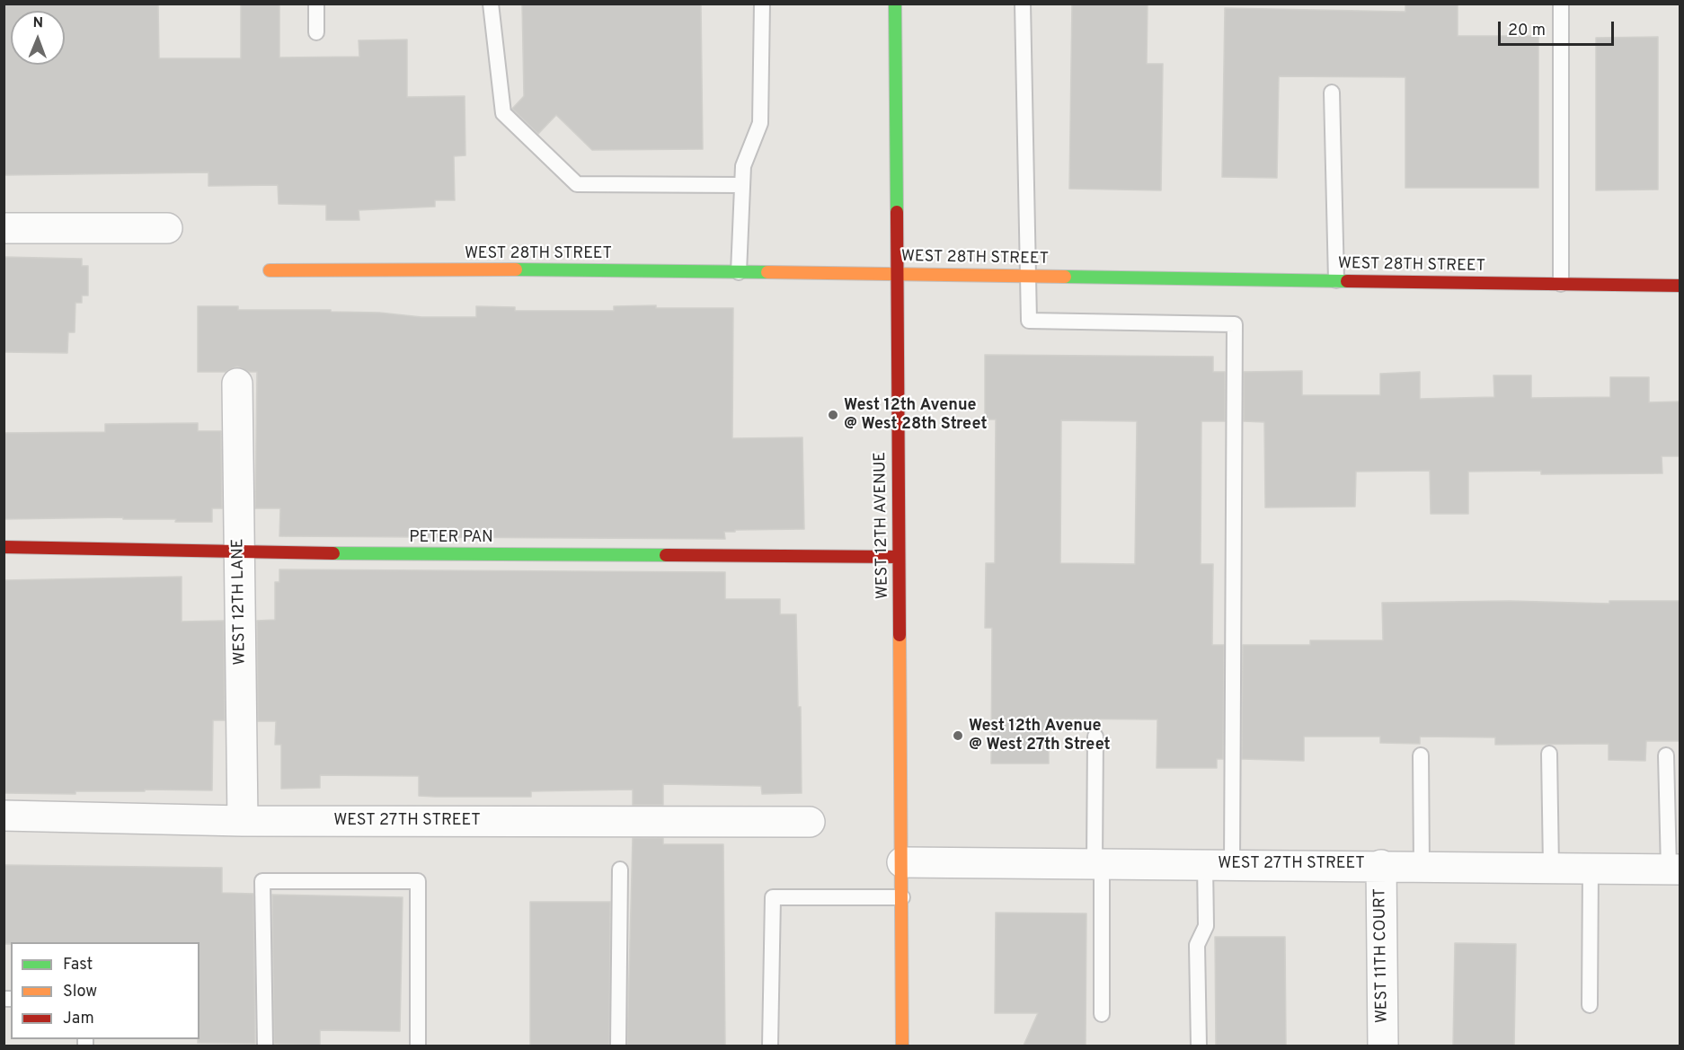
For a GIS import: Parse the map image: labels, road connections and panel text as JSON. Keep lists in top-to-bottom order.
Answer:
{
  "streets": {
    "street": [
      "WEST 28TH STREET",
      "WEST 12TH AVENUE",
      "PETER PAN",
      "WEST 12TH LANE",
      "WEST 27TH STREET",
      "WEST 11TH COURT"
    ]
  },
  "crossings": [
    ["WEST 28TH STREET", "WEST 12TH AVENUE"],
    ["WEST 12TH AVENUE", "PETER PAN"],
    ["WEST 12TH AVENUE", "WEST 27TH STREET"],
    ["PETER PAN", "WEST 12TH LANE"],
    ["WEST 12TH LANE", "WEST 27TH STREET"],
    ["WEST 27TH STREET", "WEST 11TH COURT"]
  ],
  "places": ["West 12th Avenue @ West 28th Street", "West 12th Avenue @ West 27th Street"],
  "legend": ["Fast", "Slow", "Jam"],
  "scale_bar": "20 m",
  "north": "top"
}
